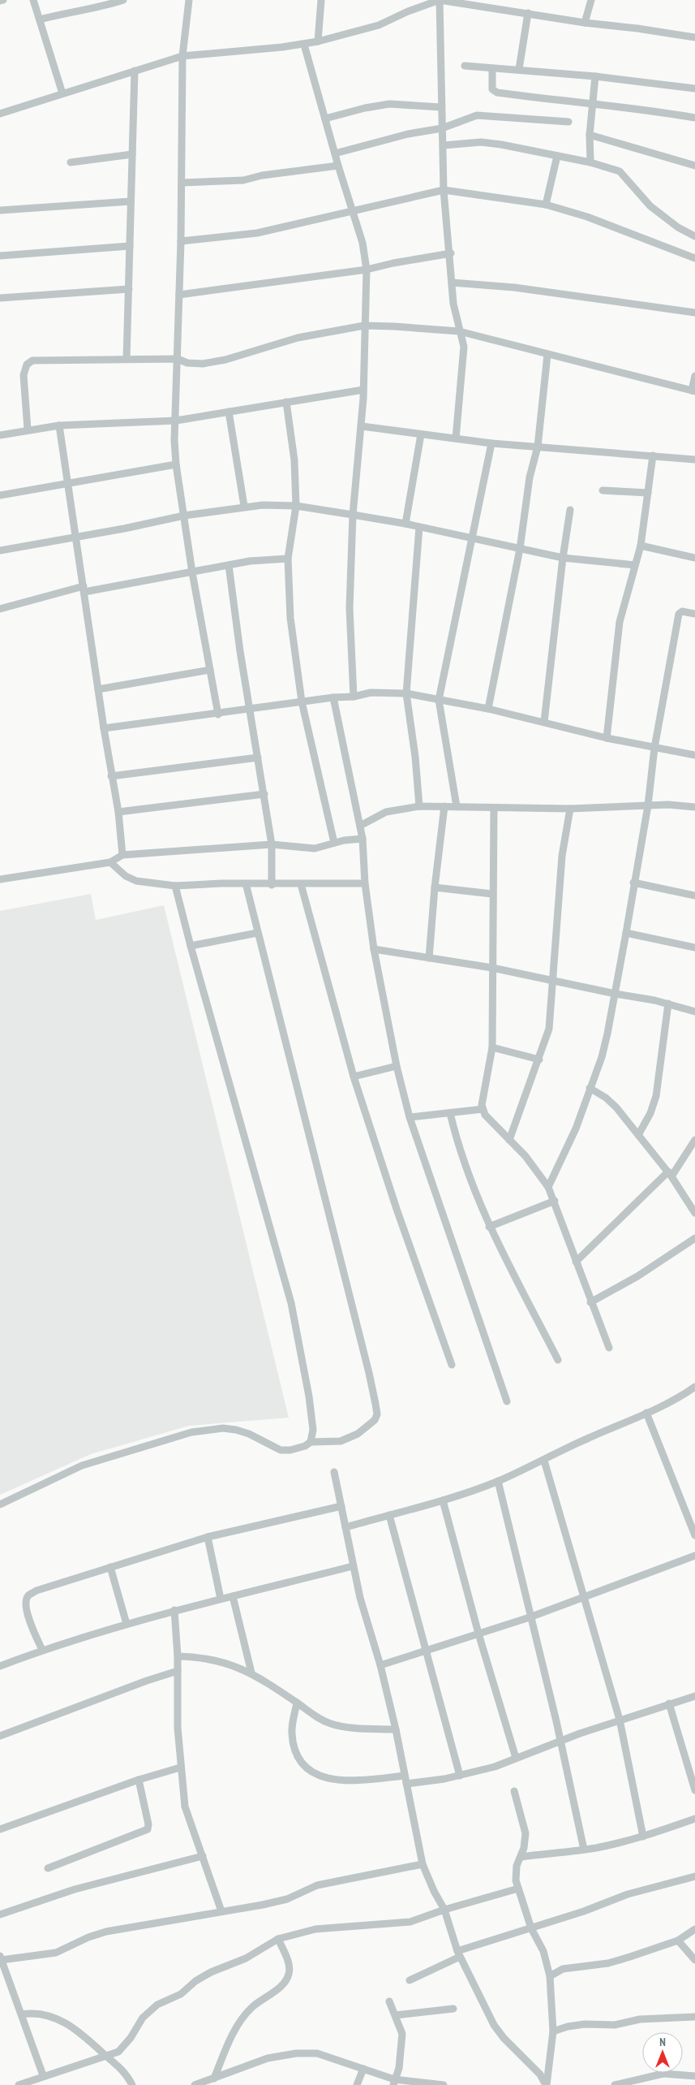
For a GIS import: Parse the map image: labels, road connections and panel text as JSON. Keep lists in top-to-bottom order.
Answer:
{
  "north": "top"
}
